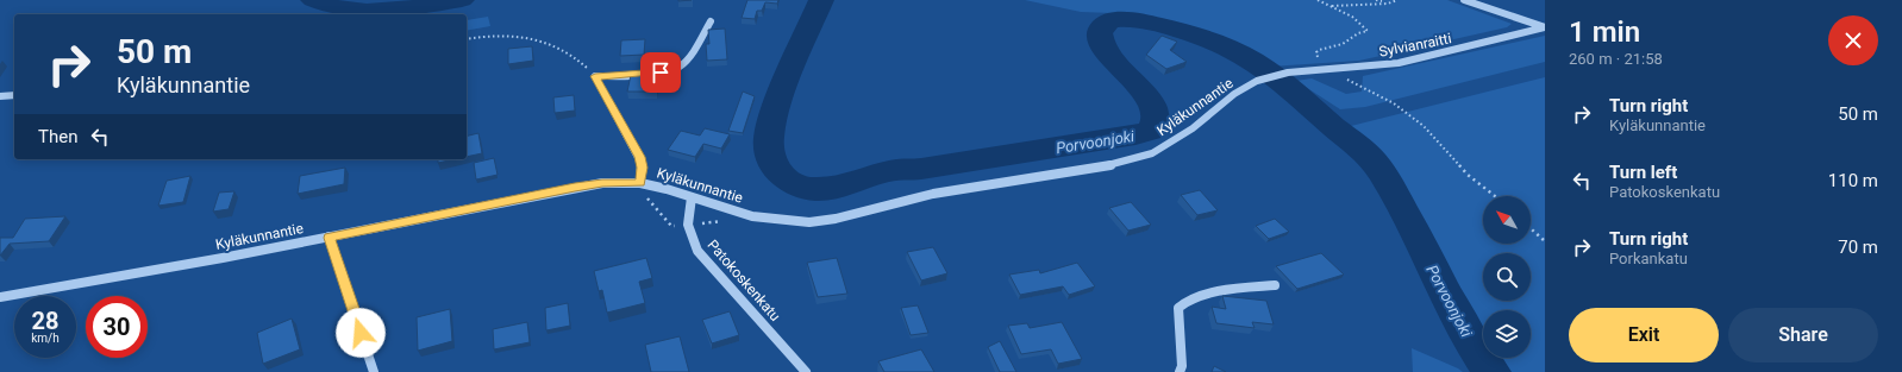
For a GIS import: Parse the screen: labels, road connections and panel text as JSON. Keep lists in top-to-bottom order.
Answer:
{
  "streets": {
    "street": ["Sylvianraitti", "Kyläkunnantie", "Patokoskenkatu"]
  },
  "crossings": [
    ["Sylvianraitti", "Kyläkunnantie"],
    ["Kyläkunnantie", "Patokoskenkatu"]
  ],
  "water": ["Porvoonjoki"],
  "north": "top left",
  "page": {
    "heading": ["1 min", "260 m · 21:58"],
    "turn": ["50 m", "Kyläkunnantie"],
    "list": [
      {
        "name": "Turn right",
        "note": "Kyläkunnantie",
        "value": "50 m"
      },
      {
        "name": "Turn left",
        "note": "Patokoskenkatu",
        "value": "110 m"
      },
      {
        "name": "Turn right",
        "note": "Porkankatu",
        "value": "70 m"
      }
    ],
    "then": "Then",
    "speed": "28 km/h",
    "limit": "30",
    "buttons": ["Exit", "Share"]
  }
}
